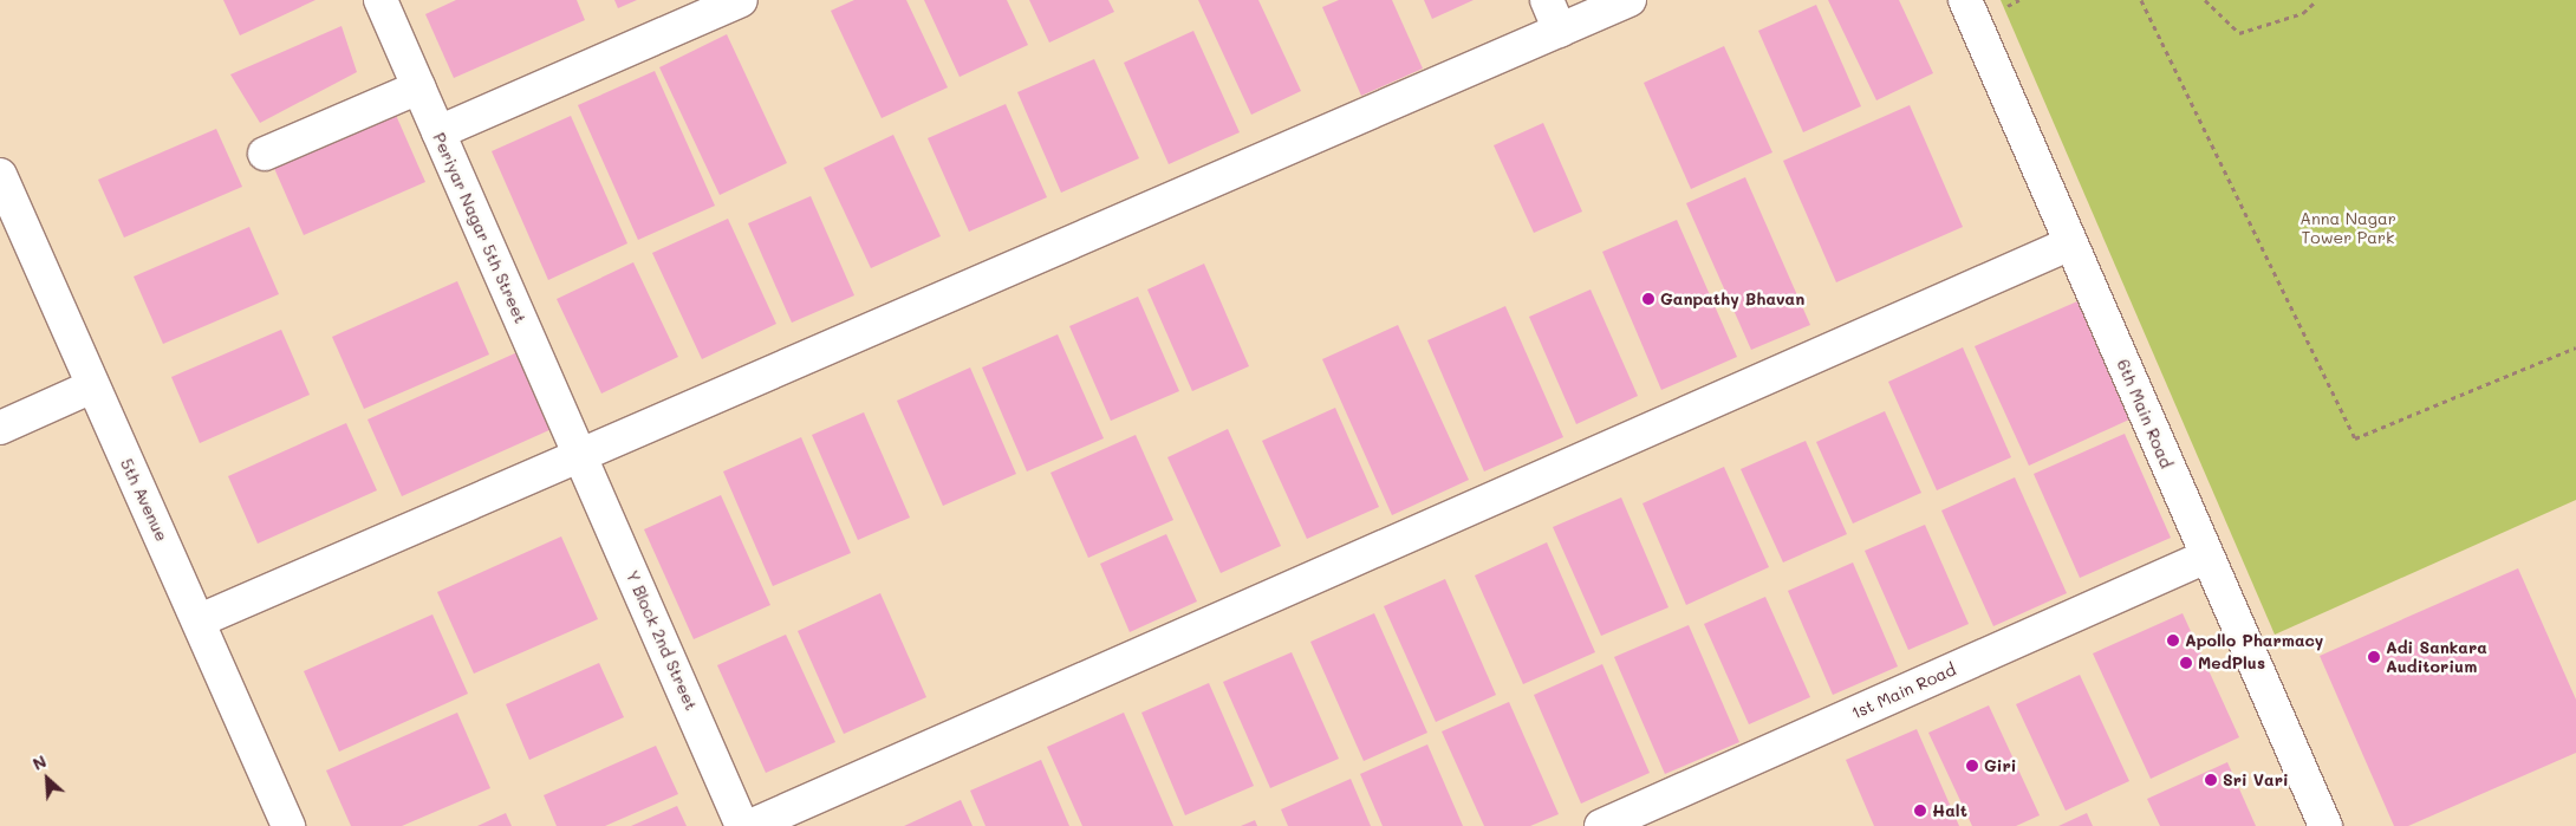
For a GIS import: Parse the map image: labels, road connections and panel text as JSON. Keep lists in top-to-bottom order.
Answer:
{
  "streets": {
    "street": [
      "Periyar Nagar 5th Street",
      "6th Main Road",
      "5th Avenue",
      "Y Block 2nd Street",
      "1st Main Road"
    ]
  },
  "crossings": [
    ["Periyar Nagar 5th Street", "Y Block 2nd Street"],
    ["6th Main Road", "1st Main Road"]
  ],
  "parks": ["Anna Nagar Tower Park"],
  "places": [
    "Ganpathy Bhavan",
    "Apollo Pharmacy",
    "Adi Sankara Auditorium",
    "MedPlus",
    "Giri",
    "Sri Vari",
    "Halt"
  ],
  "north": "top left"
}
